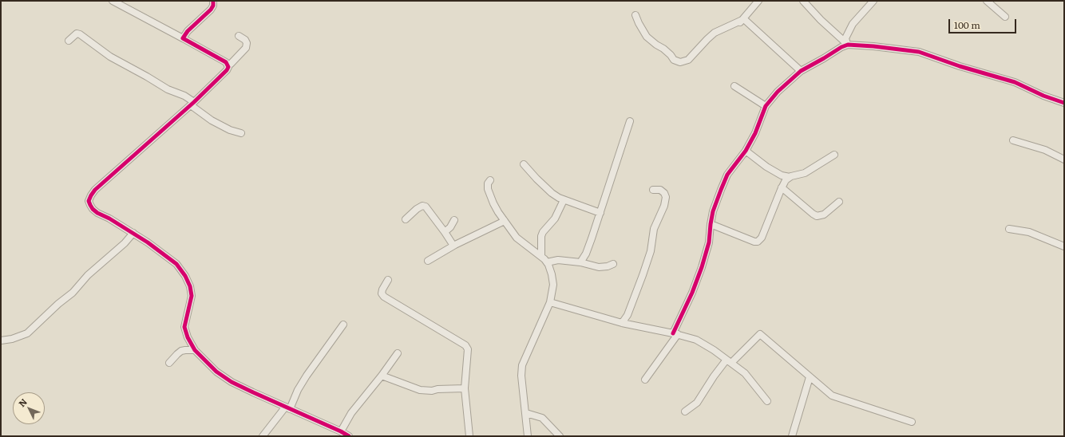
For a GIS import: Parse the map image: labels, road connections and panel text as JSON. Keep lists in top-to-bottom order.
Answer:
{
  "scale_bar": "100 m",
  "north": "top left"
}
